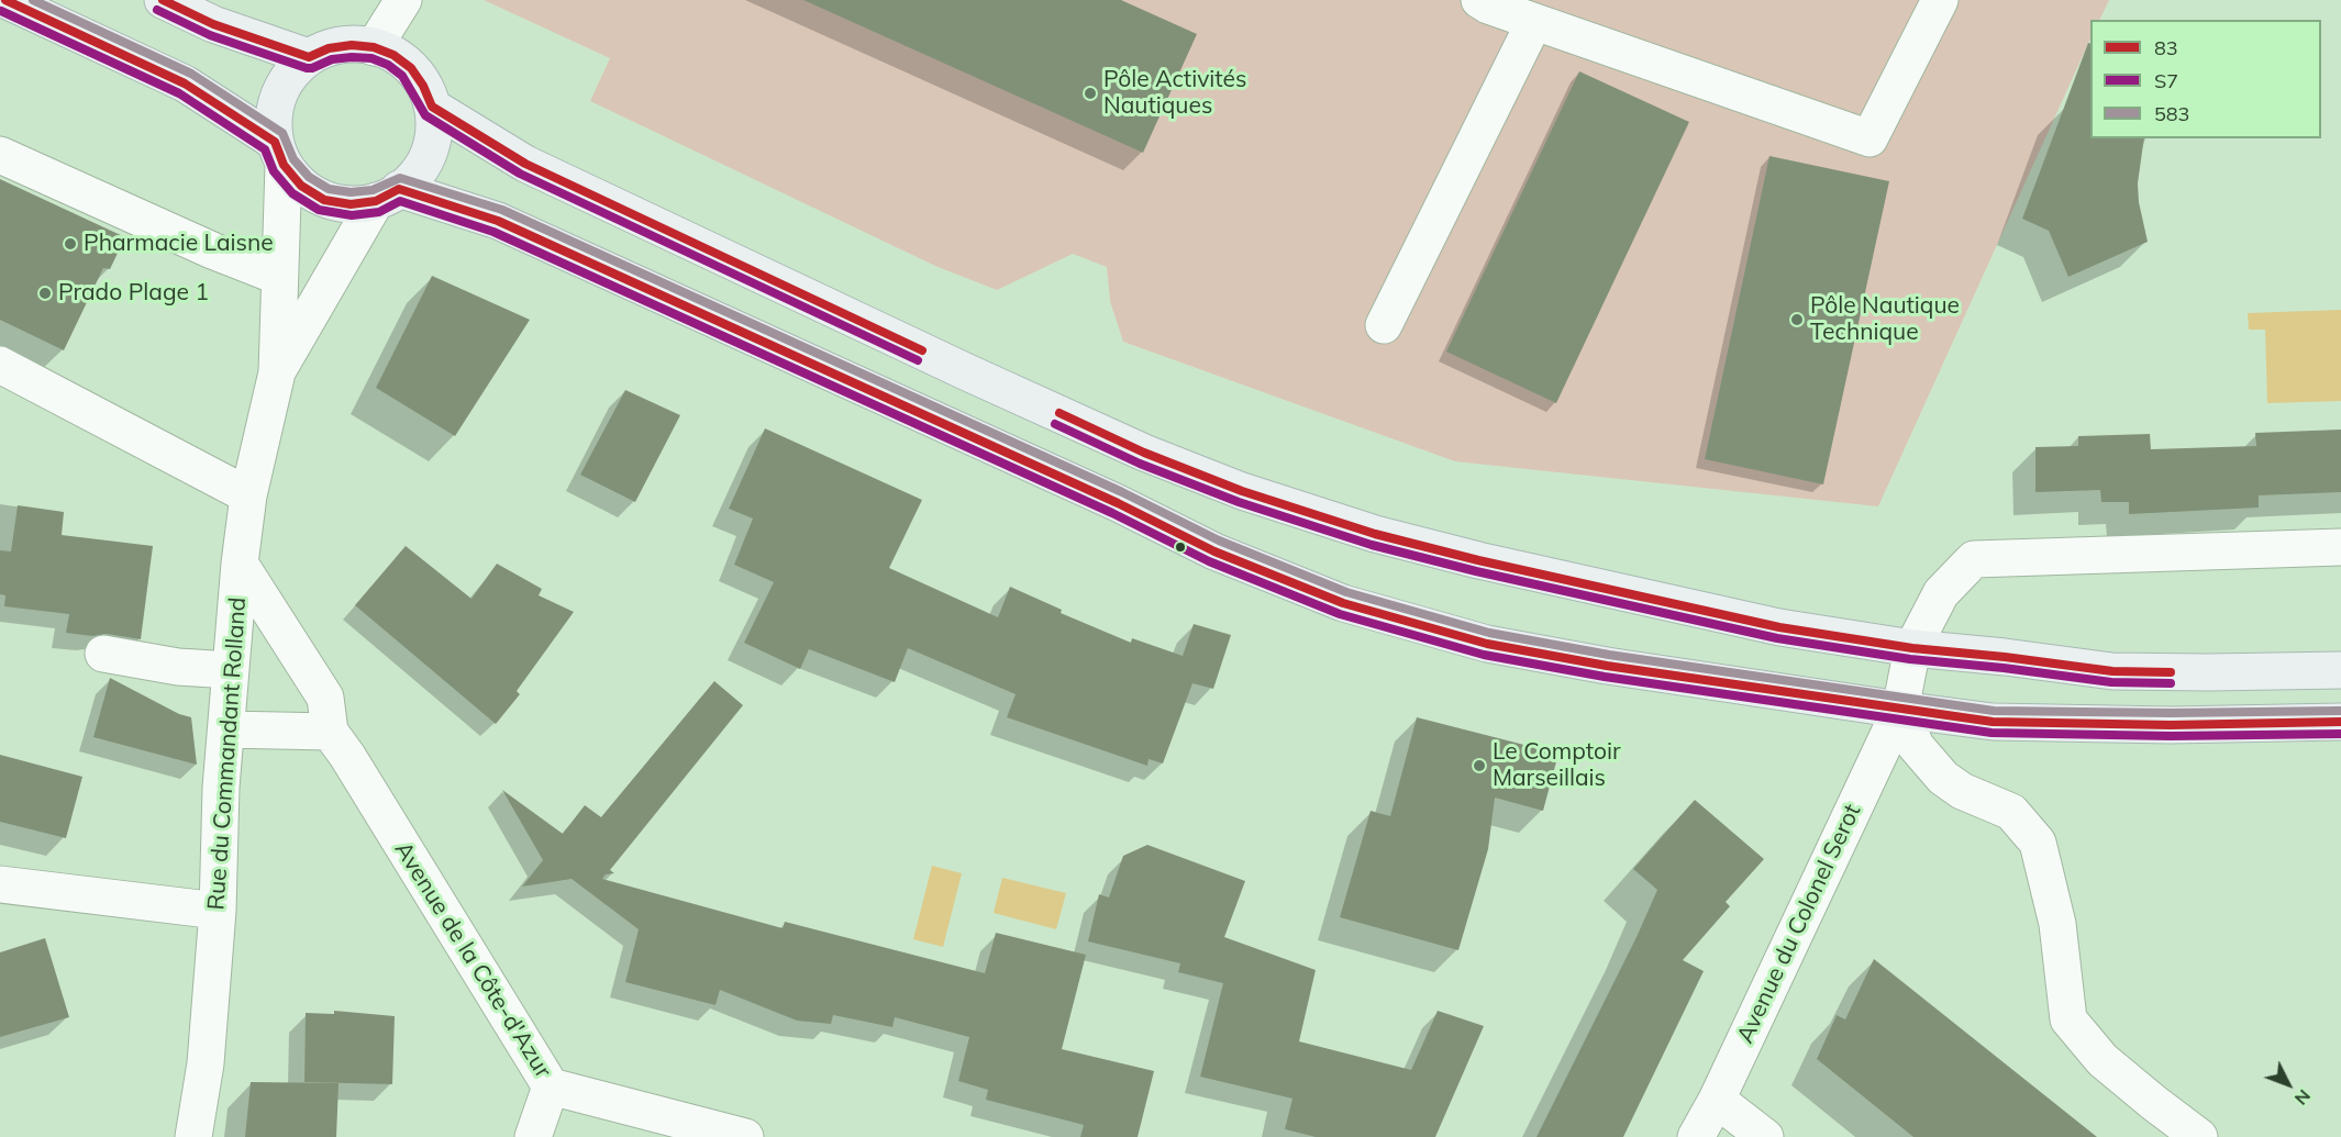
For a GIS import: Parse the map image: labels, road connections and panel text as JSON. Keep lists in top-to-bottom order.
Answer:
{
  "streets": {
    "street": ["Rue du Commandant Rolland", "Avenue du Colonel Serot", "Avenue de la Côte-d'Azur"]
  },
  "crossings": [
    ["Rue du Commandant Rolland", "Avenue de la Côte-d'Azur"]
  ],
  "places": [
    "Pôle Activités Nautiques",
    "Pharmacie Laisne",
    "Prado Plage 1",
    "Pôle Nautique Technique",
    "Le Comptoir Marseillais"
  ],
  "lines": ["transit line 83", "transit line 583", "transit line S7"],
  "legend": ["83", "S7", "583"],
  "north": "bottom right"
}
